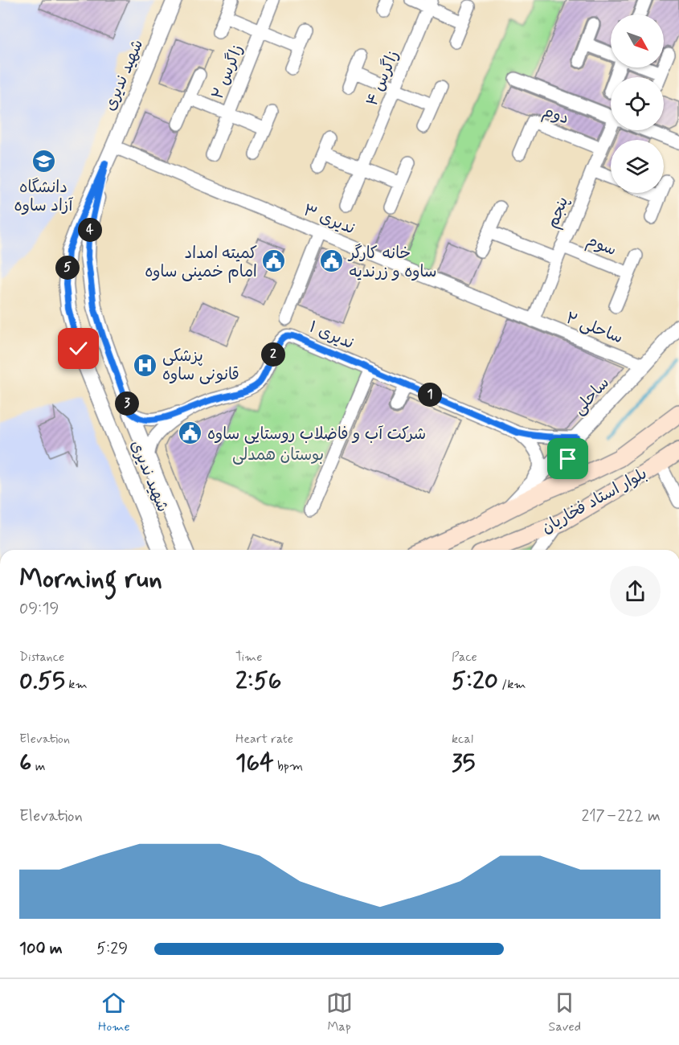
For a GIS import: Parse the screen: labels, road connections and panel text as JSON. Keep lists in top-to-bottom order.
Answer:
{
  "streets": {
    "main road": ["بلوار استاد فخاریان"],
    "street": [
      "زاگرس ۲",
      "شهید ندیری",
      "زاگرس ۴",
      "دوم",
      "پنجم",
      "ندیری ۳",
      "سوم",
      "ساحلی ۲",
      "ندیری ۱",
      "ساحلی"
    ]
  },
  "crossings": [
    ["شهید ندیری", "ندیری ۳"],
    ["شهید ندیری", "ندیری ۱"],
    ["دوم", "پنجم"],
    ["پنجم", "ندیری ۳"],
    ["پنجم", "سوم"],
    ["پنجم", "ساحلی ۲"],
    ["ندیری ۳", "ساحلی ۲"],
    ["ساحلی ۲", "ساحلی"],
    ["ساحلی", "بلوار استاد فخاریان"]
  ],
  "parks": ["بوستان همدلی"],
  "places": {
    "school or university": ["دانشگاه آزاد ساوه"],
    "public building": ["کمیته امداد امام خمینی ساوه", "خانه کارگر ساوه و زرندیه", "شرکت آب و فاضلاب روستایی ساوه"],
    "hospital": ["پزشکی قانونی ساوه"]
  },
  "north": "bottom right",
  "page": {
    "pins": [
      "4",
      "5",
      "2",
      "1",
      "3"
    ],
    "heading": ["Morning run", "09:19"],
    "stats": [
      ["Distance", "0.55 km"],
      ["Time", "2:56"],
      ["Pace", "5:20 /km"],
      ["Elevation", "6 m"],
      ["Heart rate", "164 bpm"],
      ["kcal", "35"]
    ],
    "chart": ["Elevation", "217–222 m"],
    "list": [
      {
        "name": "100 m",
        "note": "5:29"
      }
    ],
    "tabs": ["Home", "Map", "Saved"]
  }
}
